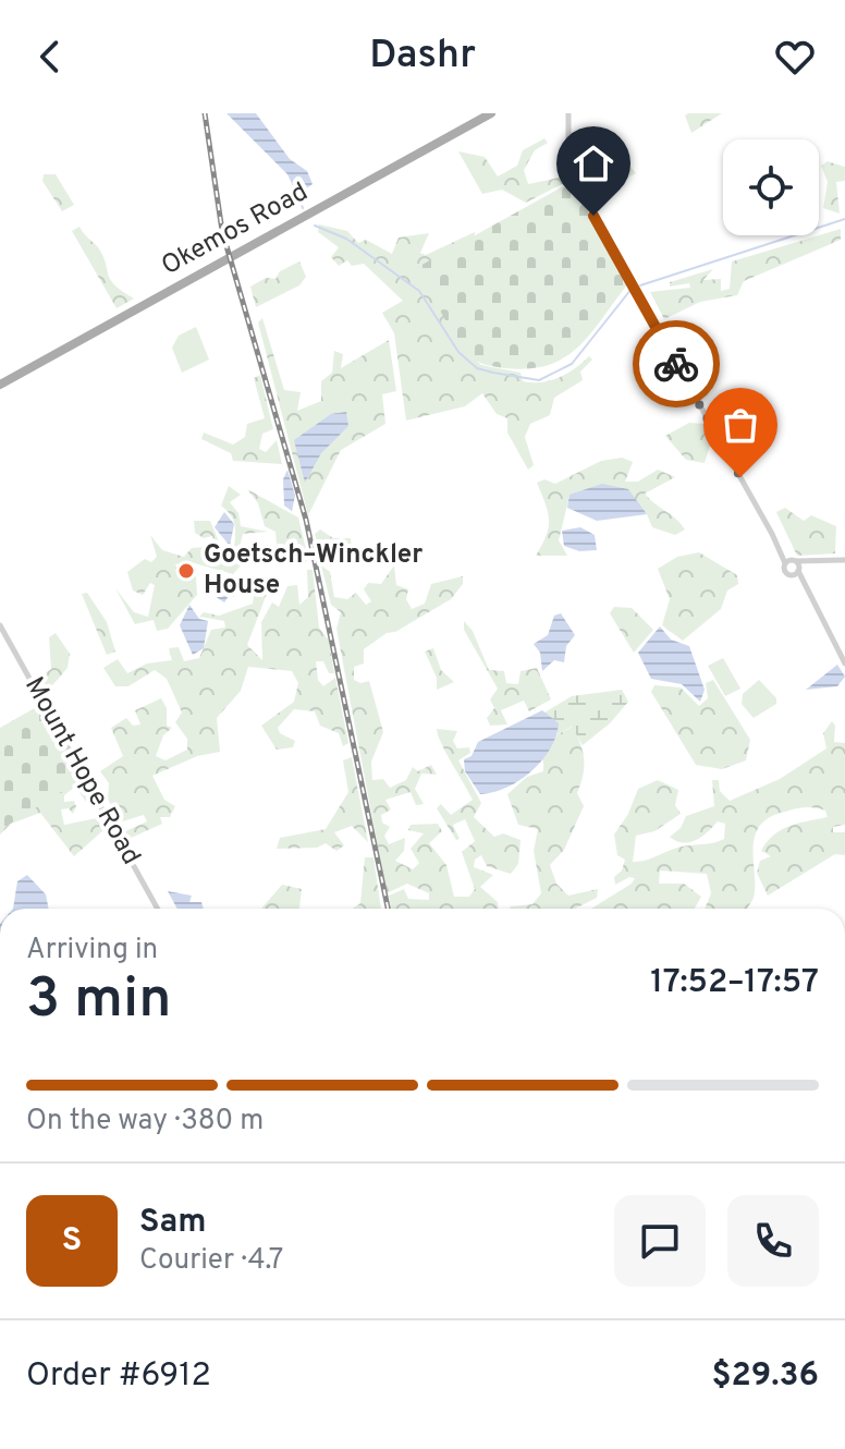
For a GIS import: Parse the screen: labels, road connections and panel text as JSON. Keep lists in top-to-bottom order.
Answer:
{
  "streets": {
    "main road": ["Okemos Road"],
    "street": ["Mount Hope Road"]
  },
  "places": ["Goetsch–Winckler House"],
  "page": {
    "header": "Dashr",
    "heading": ["3 min", "Arriving in", "17:52–17:57"],
    "panel": [
      "Sam",
      "Courier · 4.7",
      "Order #6912",
      "$29.36"
    ],
    "bar": "On the way · 380 m",
    "round": "S"
  }
}
